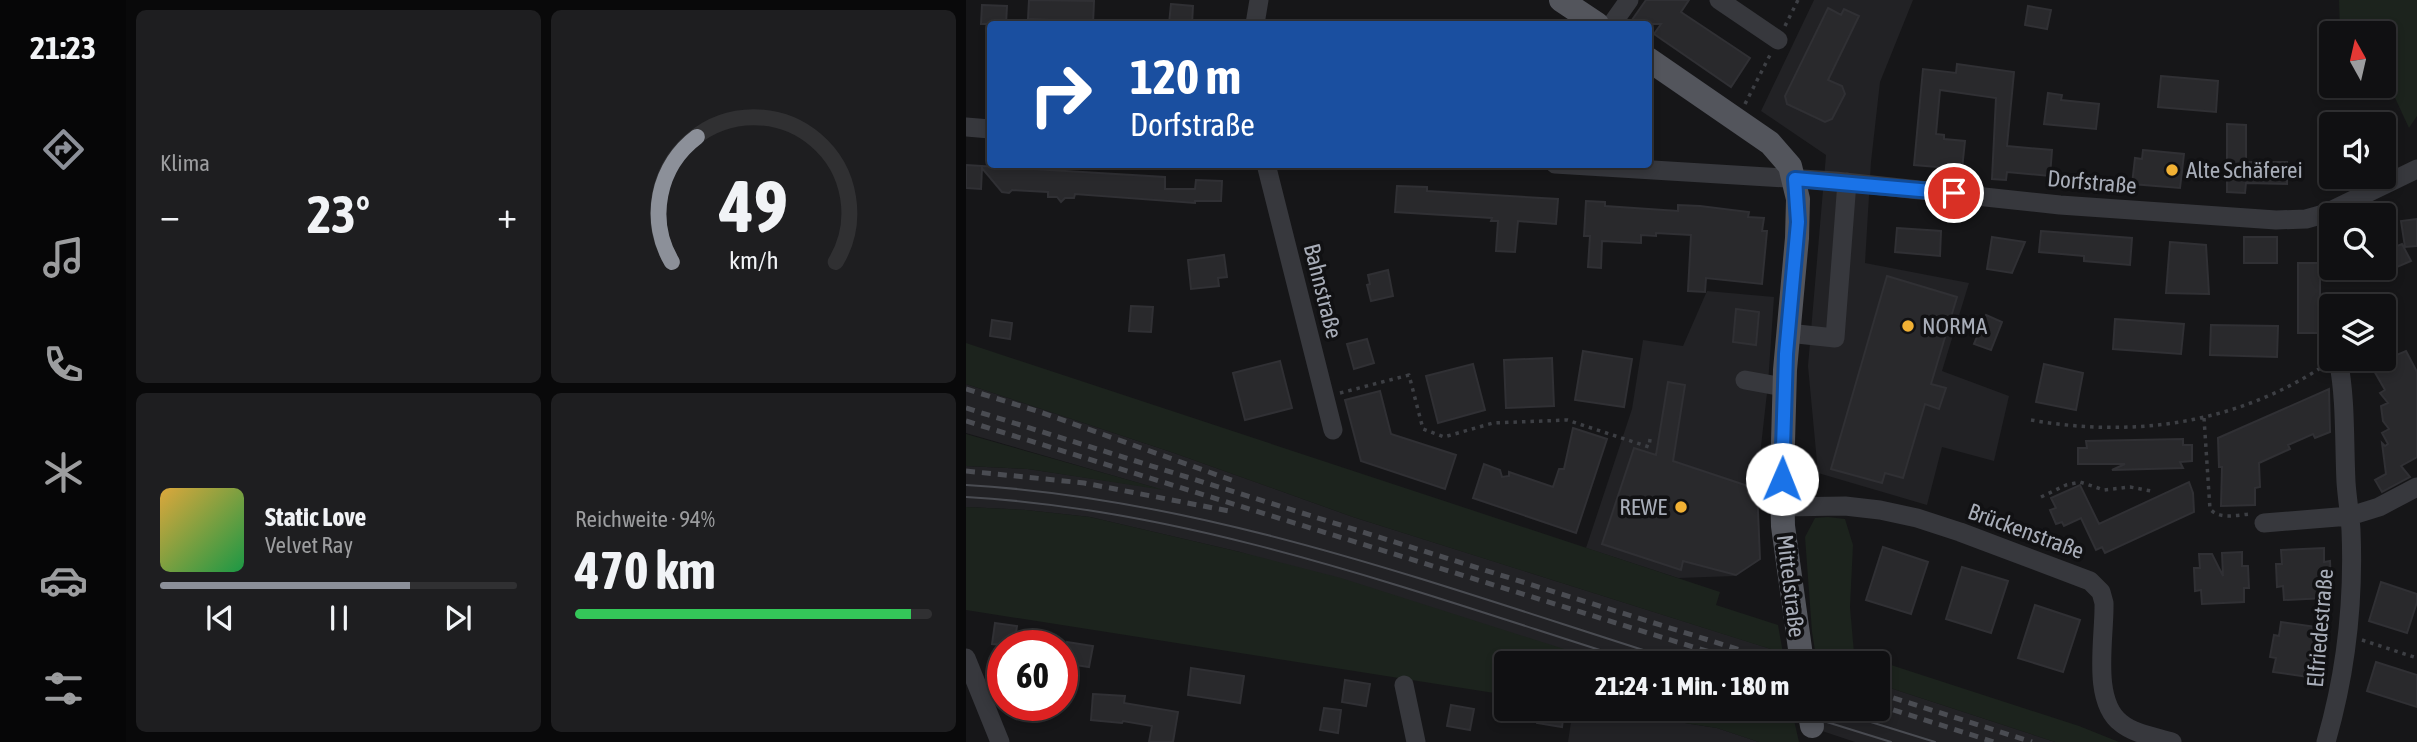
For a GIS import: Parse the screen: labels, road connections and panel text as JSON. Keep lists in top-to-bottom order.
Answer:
{
  "streets": {
    "main road": ["Mittelstraße"],
    "street": [
      "Dorfstraße",
      "Bahnstraße",
      "Brückenstraße",
      "Elfriedestraße"
    ]
  },
  "crossings": [
    ["Dorfstraße", "Mittelstraße"],
    ["Brückenstraße", "Mittelstraße"]
  ],
  "places": ["Alte Schäferei", "NORMA", "REWE"],
  "north": "top",
  "page": {
    "tabs": "21:23",
    "tile": [
      "Klima",
      ["Reichweite · 94%", "470 km"]
    ],
    "turn": ["120 m", "Dorfstraße"],
    "heat": ["−", "23°", "+"],
    "song": ["Static Love", "Velvet Ray"],
    "limit": "60",
    "trip": "21:24 · 1 Min. · 180 m",
    "gauge": ["49", "km/h"]
  }
}
